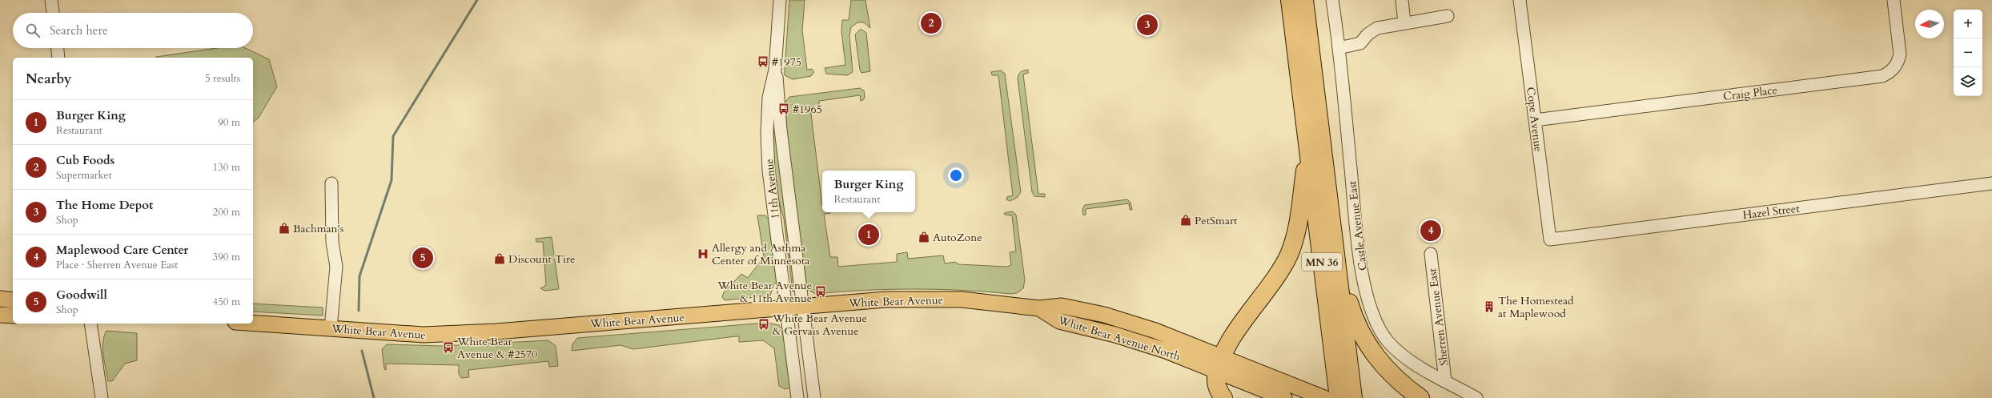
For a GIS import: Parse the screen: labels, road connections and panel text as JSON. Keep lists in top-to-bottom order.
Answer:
{
  "streets": {
    "highway": ["MN 36"],
    "main road": ["White Bear Avenue", "White Bear Avenue North"],
    "street": [
      "Craig Place",
      "Cope Avenue",
      "11th Avenue",
      "Hazel Street",
      "Castle Avenue East",
      "Sherren Avenue East"
    ]
  },
  "crossings": [
    ["Craig Place", "Cope Avenue"],
    ["Cope Avenue", "Hazel Street"],
    ["11th Avenue", "White Bear Avenue"],
    ["Castle Avenue East", "Sherren Avenue East"],
    ["White Bear Avenue", "White Bear Avenue North"]
  ],
  "places": {
    "bus stop": [
      "#1975",
      "#1965",
      "White Bear Avenue & 11th Avenue",
      "White Bear Avenue & Gervais Avenue",
      "White Bear Avenue & #2570"
    ],
    "shop": [
      "PetSmart",
      "Bachman's",
      "AutoZone",
      "Discount Tire"
    ],
    "hospital": ["Allergy and Asthma Center of Minnesota"],
    "building": ["The Homestead at Maplewood"]
  },
  "north": "left",
  "page": {
    "map_buttons": ["+", "−"],
    "pins": [
      "2",
      "3",
      "4",
      "1",
      "5"
    ],
    "search": "Search here",
    "heading": ["Nearby", "5 results"],
    "list": [
      {
        "mark": "1",
        "name": "Burger King",
        "note": "Restaurant",
        "value": "90 m"
      },
      {
        "mark": "2",
        "name": "Cub Foods",
        "note": "Supermarket",
        "value": "130 m"
      },
      {
        "mark": "3",
        "name": "The Home Depot",
        "note": "Shop",
        "value": "200 m"
      },
      {
        "mark": "4",
        "name": "Maplewood Care Center",
        "note": "Place · Sherren Avenue East",
        "value": "390 m"
      },
      {
        "mark": "5",
        "name": "Goodwill",
        "note": "Shop",
        "value": "450 m"
      }
    ],
    "popup": ["Burger King", "Restaurant"]
  }
}
